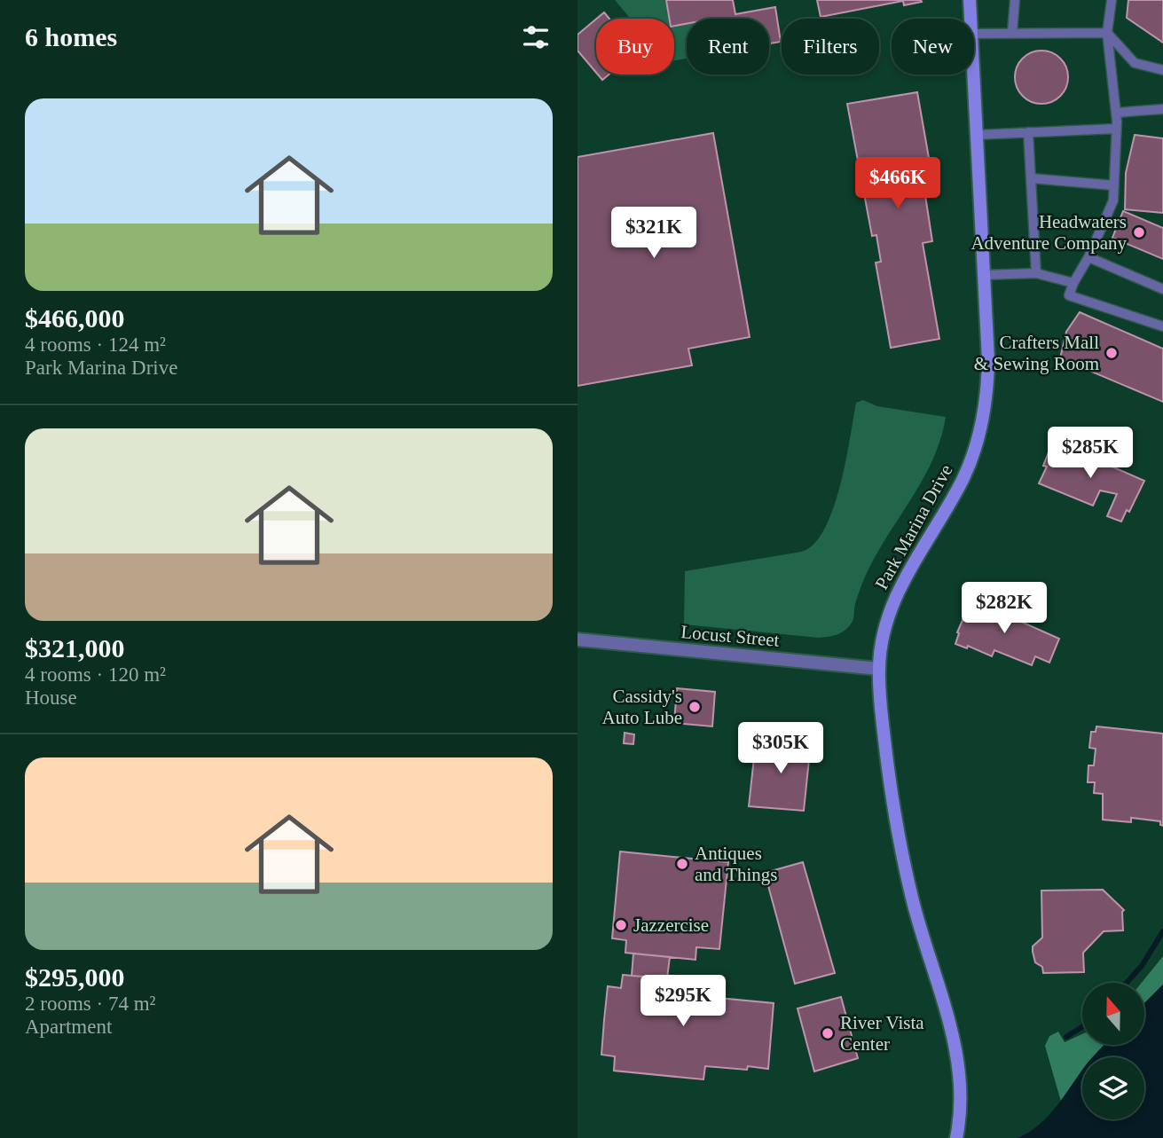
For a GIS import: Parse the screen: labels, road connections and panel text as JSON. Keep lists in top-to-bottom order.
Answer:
{
  "streets": {
    "main road": ["Park Marina Drive"],
    "street": ["Locust Street"]
  },
  "crossings": [
    ["Park Marina Drive", "Locust Street"]
  ],
  "places": [
    "Headwaters Adventure Company",
    "Crafters Mall & Sewing Room",
    "Cassidy's Auto Lube",
    "Antiques and Things",
    "Jazzercise",
    "River Vista Center"
  ],
  "north": "top",
  "page": {
    "heading": "6 homes",
    "chip": [
      "Buy",
      "Rent",
      "Filters",
      "New"
    ],
    "list": [
      {
        "name": "$466,000",
        "note": "4 rooms · 124 m² · Park Marina Drive"
      },
      {
        "name": "$321,000",
        "note": "4 rooms · 120 m² · House"
      },
      {
        "name": "$295,000",
        "note": "2 rooms · 74 m² · Apartment"
      }
    ],
    "price": [
      "$466K",
      "$321K",
      "$285K",
      "$282K",
      "$305K",
      "$295K"
    ]
  }
}
